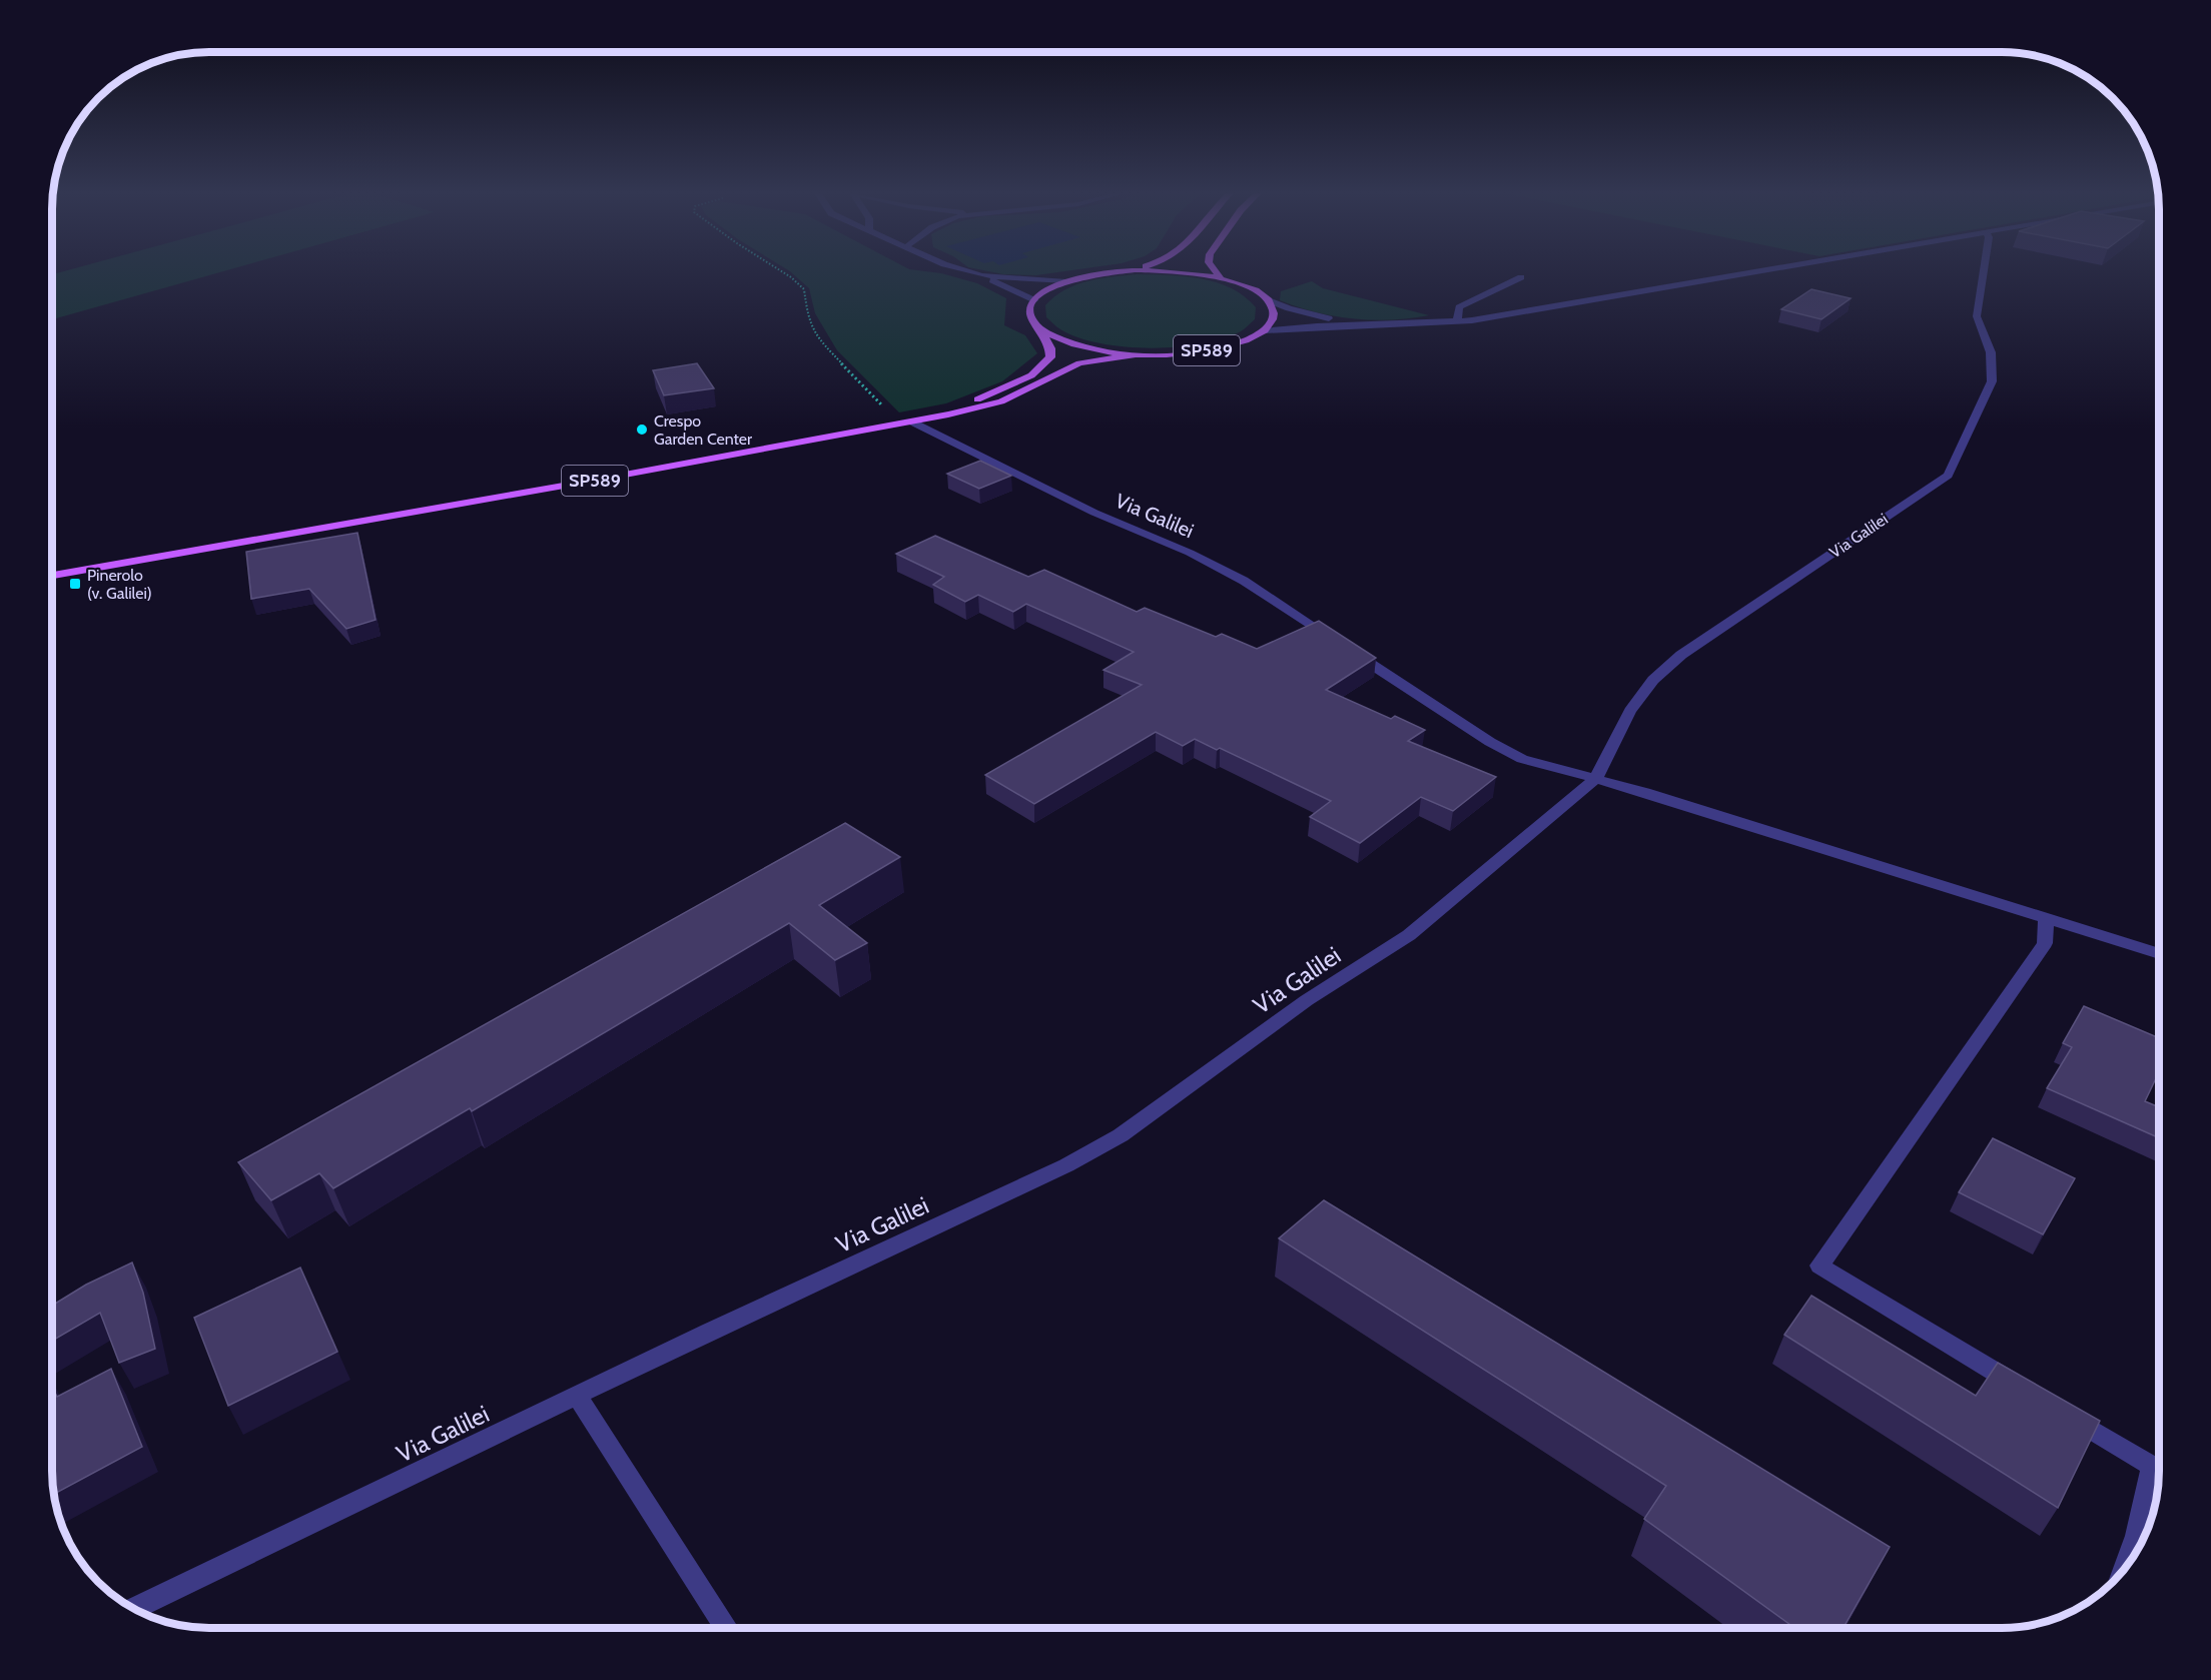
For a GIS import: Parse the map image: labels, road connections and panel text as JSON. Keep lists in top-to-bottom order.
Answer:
{
  "streets": {
    "main road": ["SP589"],
    "street": ["Via Galilei"]
  },
  "crossings": [
    ["SP589", "Via Galilei"]
  ],
  "places": {
    "other": ["Crespo Garden Center"],
    "transit": ["Pinerolo (v. Galilei)"]
  }
}
